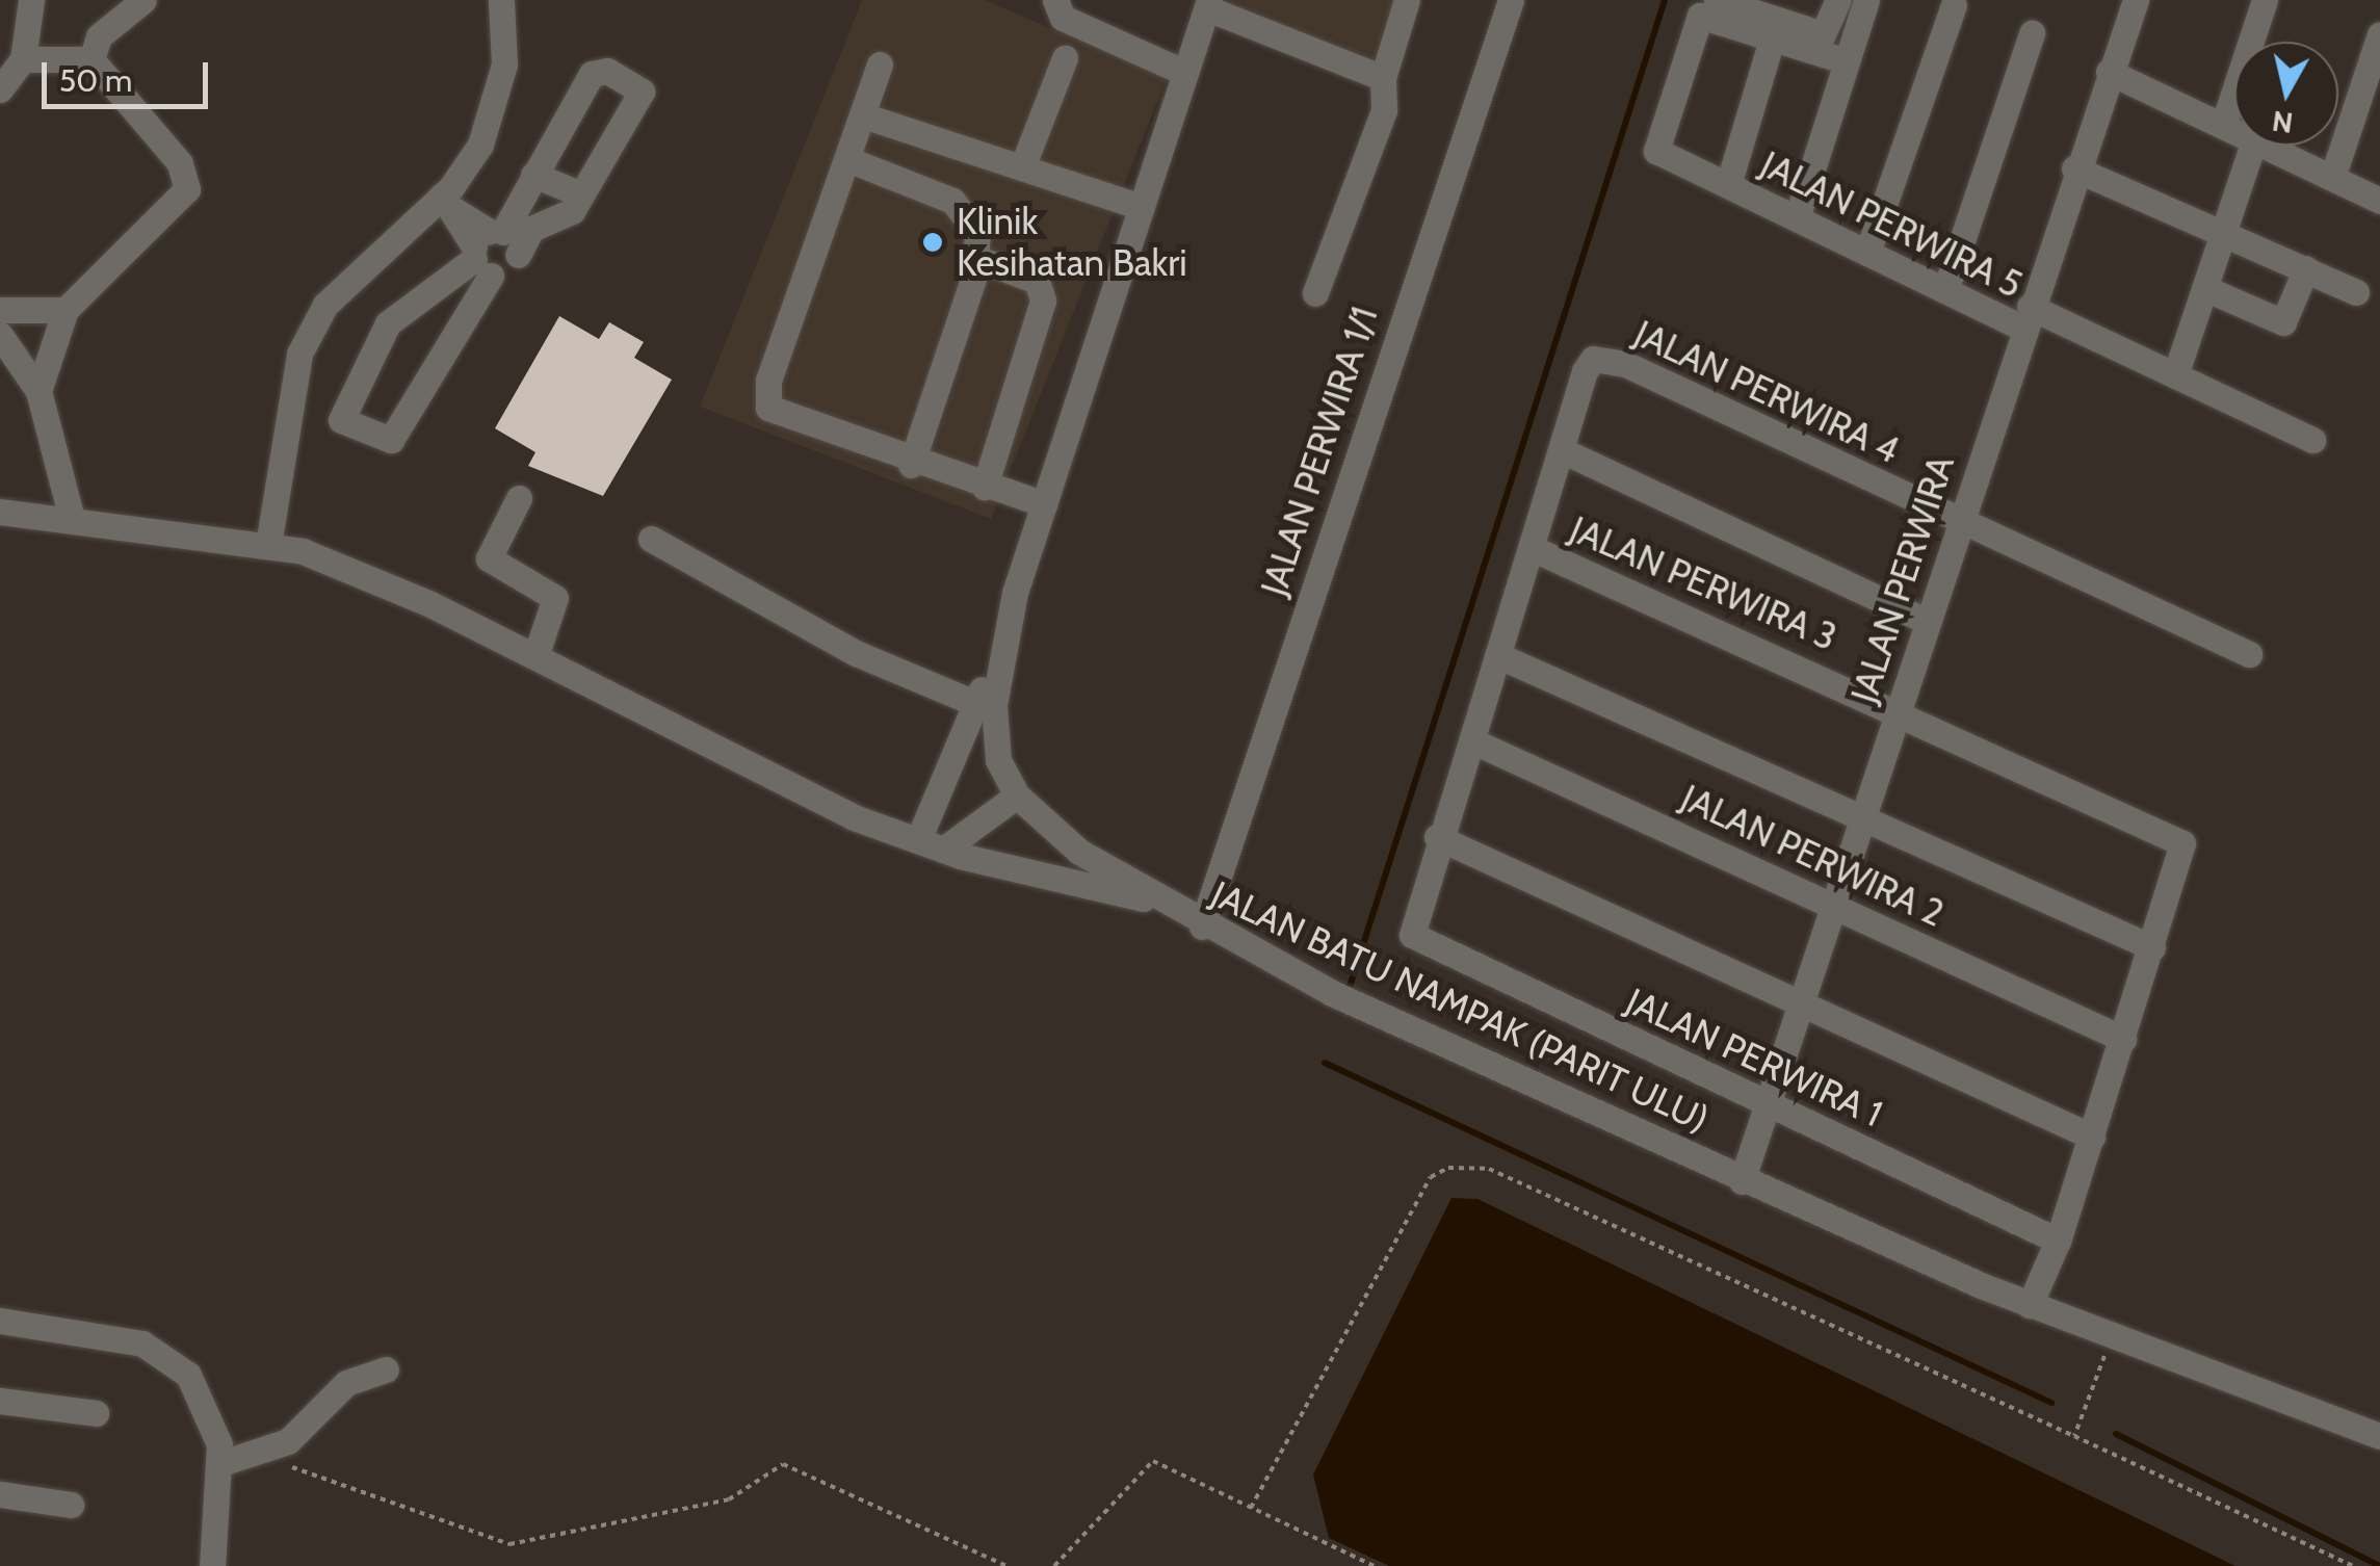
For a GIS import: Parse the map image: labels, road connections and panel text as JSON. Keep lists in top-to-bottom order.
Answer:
{
  "streets": {
    "street": [
      "JALAN PERWIRA 5",
      "JALAN PERWIRA 4",
      "JALAN PERWIRA 1/1",
      "JALAN PERWIRA",
      "JALAN PERWIRA 3",
      "JALAN PERWIRA 2",
      "JALAN BATU NAMPAK (PARIT ULU)",
      "JALAN PERWIRA 1"
    ]
  },
  "crossings": [
    ["JALAN PERWIRA 5", "JALAN PERWIRA"],
    ["JALAN PERWIRA 4", "JALAN PERWIRA"],
    ["JALAN PERWIRA 1/1", "JALAN BATU NAMPAK (PARIT ULU)"],
    ["JALAN PERWIRA", "JALAN PERWIRA 3"],
    ["JALAN PERWIRA", "JALAN PERWIRA 2"],
    ["JALAN PERWIRA", "JALAN BATU NAMPAK (PARIT ULU)"],
    ["JALAN PERWIRA", "JALAN PERWIRA 1"]
  ],
  "places": ["Klinik Kesihatan Bakri"],
  "scale_bar": "50 m",
  "north": "bottom"
}
